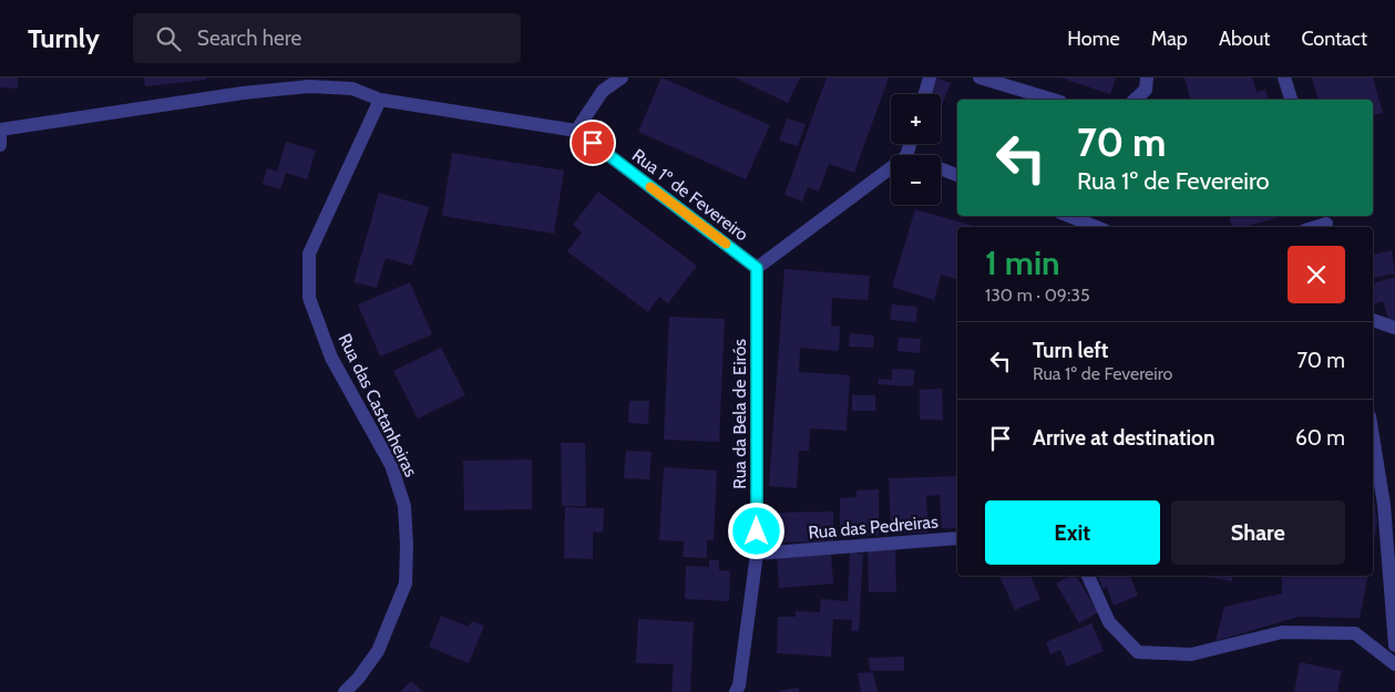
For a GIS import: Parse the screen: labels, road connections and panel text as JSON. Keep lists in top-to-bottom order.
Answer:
{
  "streets": {
    "street": [
      "Rua 1º de Fevereiro",
      "Rua das Castanheiras",
      "Rua da Bela de Eirós",
      "Rua das Pedreiras"
    ]
  },
  "crossings": [
    ["Rua 1º de Fevereiro", "Rua da Bela de Eirós"],
    ["Rua da Bela de Eirós", "Rua das Pedreiras"]
  ],
  "page": {
    "header": "Turnly",
    "search": "Search here",
    "nav": [
      "Home",
      "Map",
      "About",
      "Contact"
    ],
    "map_buttons": ["+", "−"],
    "turn": ["70 m", "Rua 1º de Fevereiro"],
    "heading": ["1 min", "130 m · 09:35"],
    "list": [
      {
        "name": "Turn left",
        "note": "Rua 1º de Fevereiro",
        "value": "70 m"
      },
      {
        "name": "Arrive at destination",
        "value": "60 m"
      }
    ],
    "buttons": ["Exit", "Share"]
  }
}
